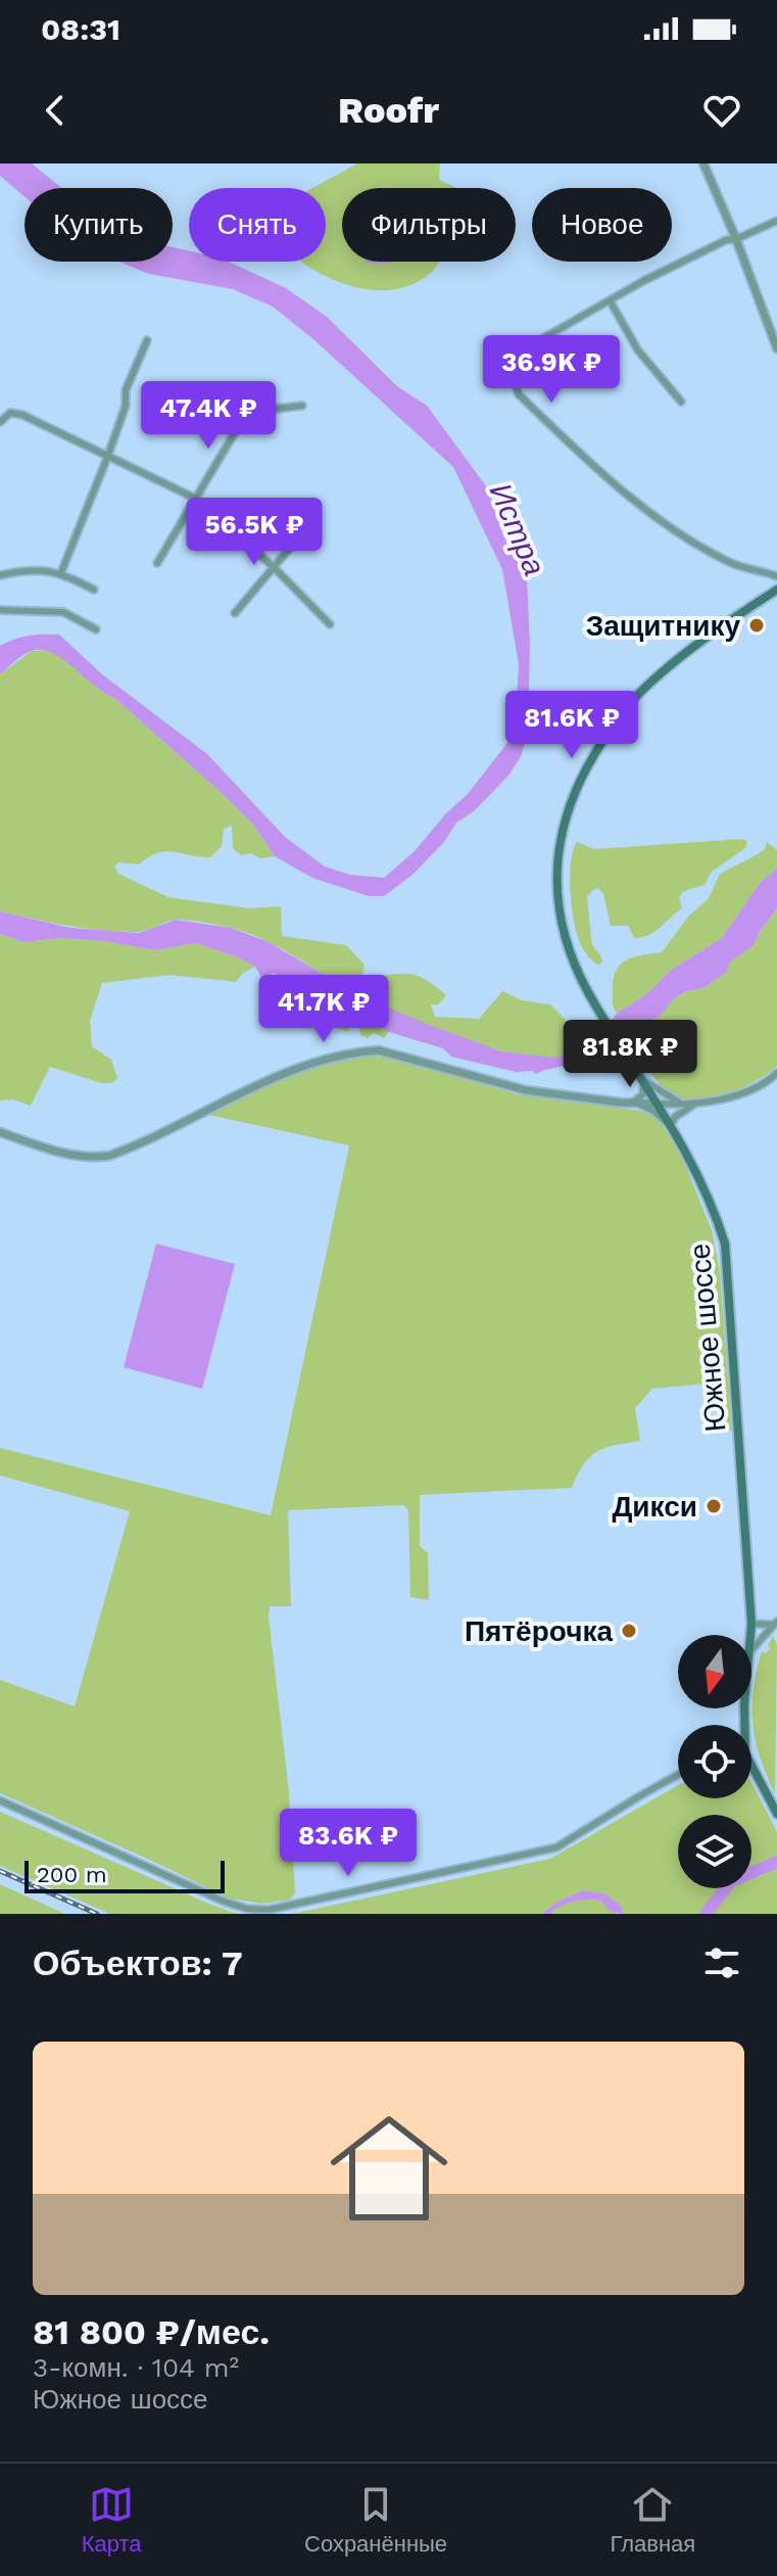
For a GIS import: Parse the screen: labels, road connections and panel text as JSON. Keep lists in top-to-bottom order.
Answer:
{
  "streets": {
    "main road": ["Южное шоссе"]
  },
  "water": ["Истра"],
  "places": ["Защитнику", "Дикси", "Пятёрочка"],
  "scale_bar": "200 m",
  "north": "bottom",
  "page": {
    "status": "08:31",
    "header": "Roofr",
    "chip": [
      "Купить",
      "Снять",
      "Фильтры",
      "Новое"
    ],
    "price": [
      "36.9K ₽",
      "47.4K ₽",
      "56.5K ₽",
      "81.6K ₽",
      "41.7K ₽",
      "81.8K ₽",
      "83.6K ₽"
    ],
    "scale": "200 m",
    "heading": "Объектов: 7",
    "list": [
      {
        "name": "81 800 ₽/мес.",
        "note": "3-комн. · 104 m² · Южное шоссе"
      }
    ],
    "tabs": ["Карта", "Сохранённые", "Главная"]
  }
}
